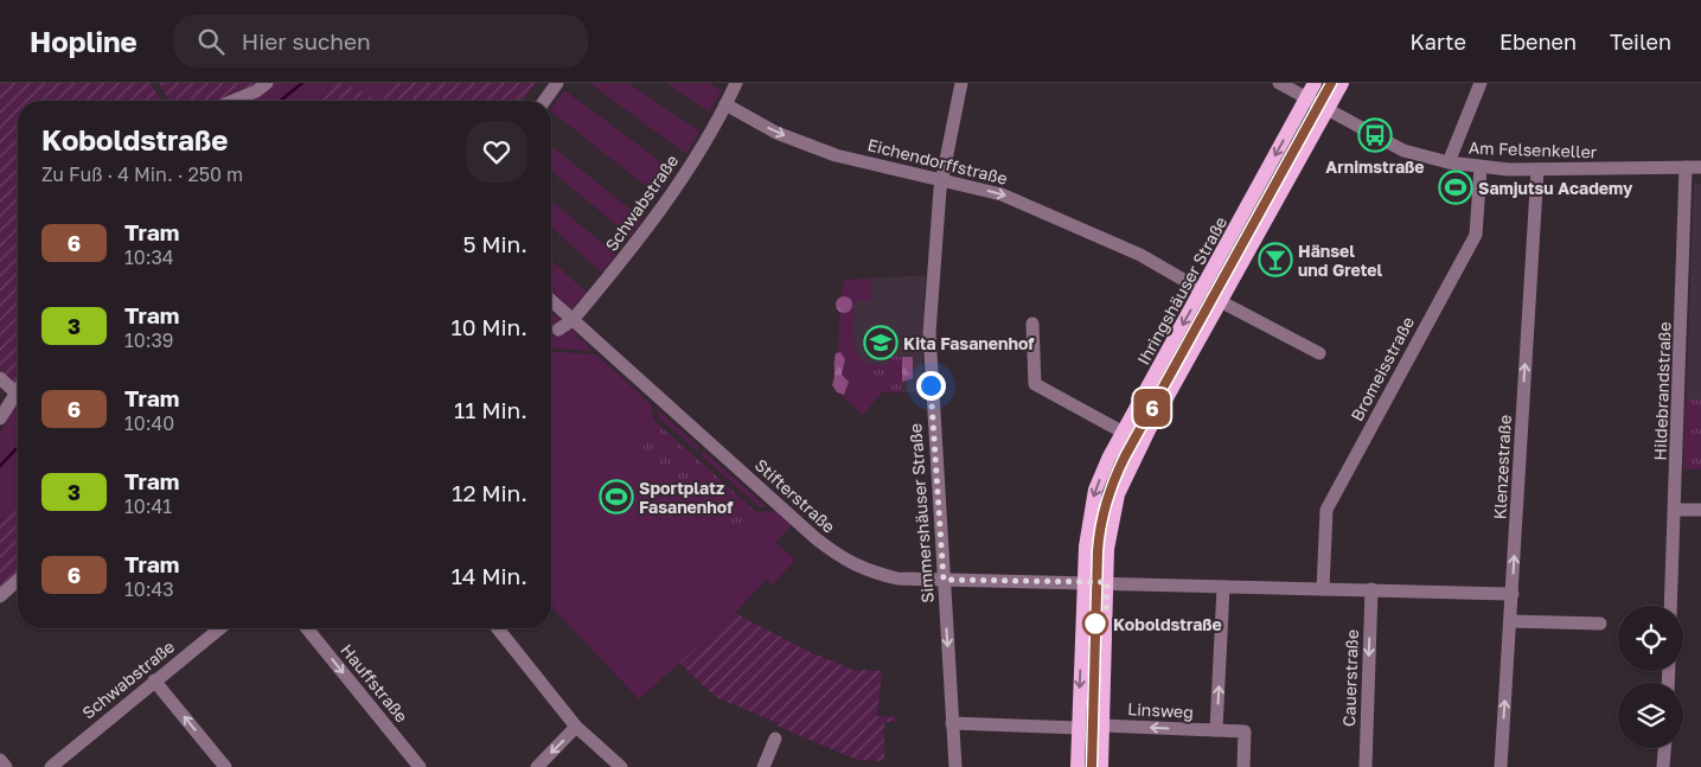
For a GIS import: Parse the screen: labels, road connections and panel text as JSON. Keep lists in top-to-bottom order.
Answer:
{
  "streets": {
    "main road": ["Ihringshäuser Straße"],
    "street": [
      "Am Felsenkeller",
      "Eichendorffstraße",
      "Schwabstraße",
      "Bromeisstraße",
      "Hildebrandstraße",
      "Klenzestraße",
      "Stifterstraße",
      "Simmershäuser Straße",
      "Cauerstraße",
      "Hauffstraße",
      "Linsweg"
    ]
  },
  "crossings": [
    ["Am Felsenkeller", "Ihringshäuser Straße"],
    ["Am Felsenkeller", "Bromeisstraße"],
    ["Am Felsenkeller", "Hildebrandstraße"],
    ["Am Felsenkeller", "Klenzestraße"],
    ["Eichendorffstraße", "Schwabstraße"],
    ["Eichendorffstraße", "Ihringshäuser Straße"],
    ["Eichendorffstraße", "Simmershäuser Straße"],
    ["Schwabstraße", "Stifterstraße"],
    ["Ihringshäuser Straße", "Stifterstraße"],
    ["Stifterstraße", "Simmershäuser Straße"]
  ],
  "one_way": [
    "Eichendorffstraße",
    "Klenzestraße",
    "Cauerstraße",
    "Hauffstraße",
    "Linsweg"
  ],
  "places": {
    "bus stop": ["Arnimstraße"],
    "sports": ["Samjutsu Academy", "Sportplatz Fasanenhof"],
    "bar": ["Hänsel und Gretel"],
    "school or university": ["Kita Fasanenhof"],
    "other": ["Koboldstraße"]
  },
  "lines": ["tram line 6"],
  "page": {
    "header": "Hopline",
    "search": "Hier suchen",
    "nav": ["Karte", "Ebenen", "Teilen"],
    "on_map": "6",
    "heading": ["Koboldstraße", "Zu Fuß · 4 Min. · 250 m"],
    "list": [
      {
        "mark": "6",
        "name": "Tram",
        "note": "10:34",
        "value": "5 Min."
      },
      {
        "mark": "3",
        "name": "Tram",
        "note": "10:39",
        "value": "10 Min."
      },
      {
        "mark": "6",
        "name": "Tram",
        "note": "10:40",
        "value": "11 Min."
      },
      {
        "mark": "3",
        "name": "Tram",
        "note": "10:41",
        "value": "12 Min."
      },
      {
        "mark": "6",
        "name": "Tram",
        "note": "10:43",
        "value": "14 Min."
      }
    ]
  }
}
